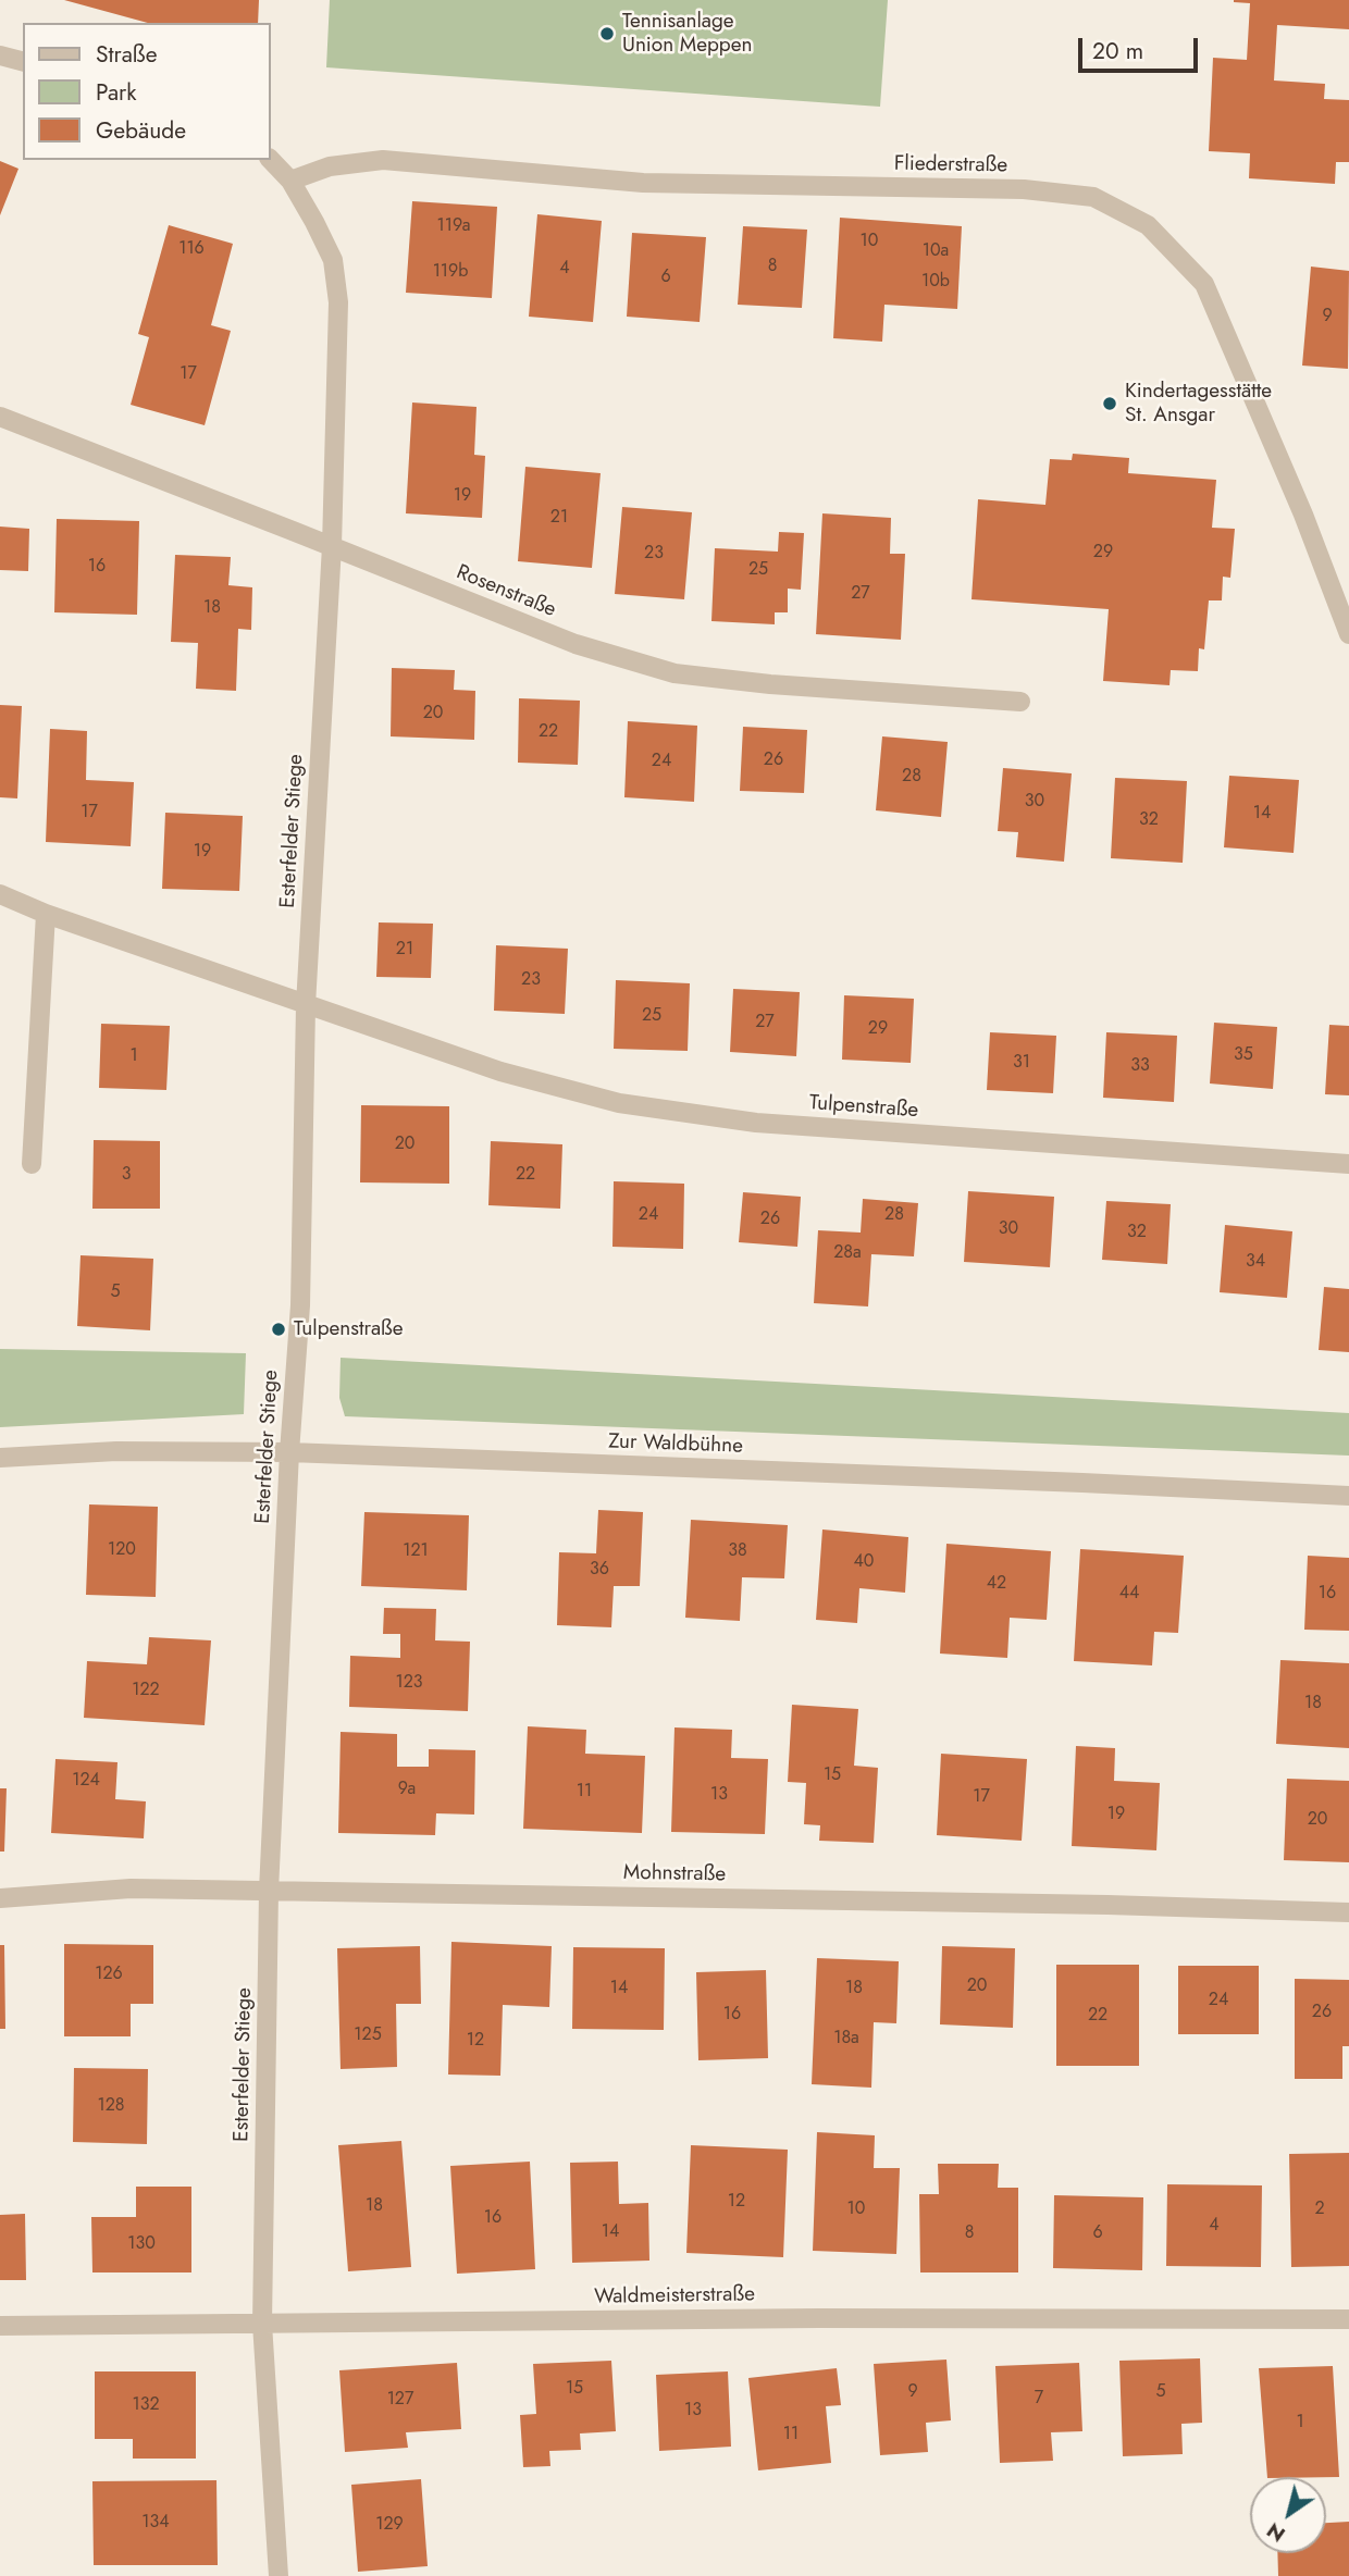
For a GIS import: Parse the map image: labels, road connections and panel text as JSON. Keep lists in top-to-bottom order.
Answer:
{
  "streets": {
    "street": [
      "Fliederstraße",
      "Rosenstraße",
      "Esterfelder Stiege",
      "Tulpenstraße",
      "Zur Waldbühne",
      "Mohnstraße",
      "Waldmeisterstraße"
    ]
  },
  "crossings": [
    ["Fliederstraße", "Esterfelder Stiege"],
    ["Rosenstraße", "Esterfelder Stiege"],
    ["Esterfelder Stiege", "Tulpenstraße"],
    ["Esterfelder Stiege", "Zur Waldbühne"],
    ["Esterfelder Stiege", "Mohnstraße"],
    ["Esterfelder Stiege", "Waldmeisterstraße"]
  ],
  "places": ["Tennisanlage Union Meppen", "Kindertagesstätte St. Ansgar", "Tulpenstraße"],
  "house_numbers": [
    "119a",
    "10",
    "116",
    "10a",
    "8",
    "4",
    "119b",
    "6",
    "10b",
    "9",
    "17",
    "19",
    "21",
    "29",
    "23",
    "16",
    "25",
    "27",
    "18",
    "20",
    "22",
    "26",
    "24",
    "28",
    "30",
    "17",
    "14",
    "32",
    "19",
    "21",
    "23",
    "25",
    "27",
    "29",
    "35",
    "1",
    "31",
    "33",
    "20",
    "3",
    "22",
    "24",
    "28",
    "26",
    "30",
    "32",
    "28a",
    "34",
    "5",
    "120",
    "121",
    "38",
    "40",
    "36",
    "42",
    "44",
    "16",
    "123",
    "122",
    "18",
    "15",
    "124",
    "9a",
    "11",
    "13",
    "17",
    "19",
    "20",
    "126",
    "20",
    "14",
    "18",
    "24",
    "26",
    "16",
    "22",
    "125",
    "18a",
    "12",
    "128",
    "12",
    "18",
    "10",
    "2",
    "16",
    "4",
    "14",
    "8",
    "6",
    "130",
    "15",
    "9",
    "5",
    "7",
    "127",
    "132",
    "13",
    "1",
    "11",
    "134",
    "129"
  ],
  "legend": ["Straße", "Park", "Gebäude"],
  "scale_bar": "20 m",
  "north": "bottom left"
}
